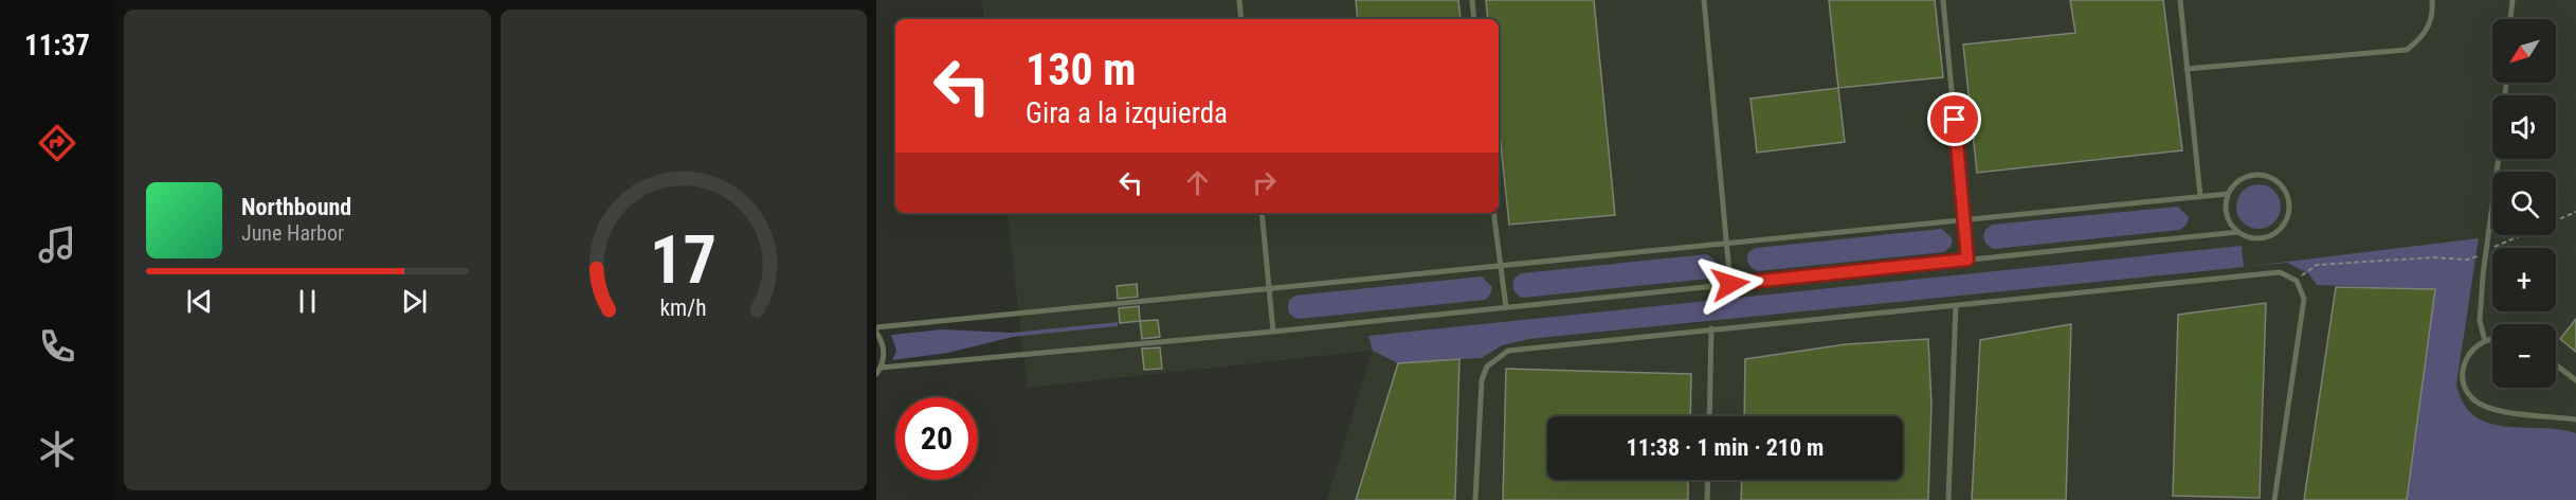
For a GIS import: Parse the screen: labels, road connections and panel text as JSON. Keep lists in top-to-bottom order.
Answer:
{
  "north": "bottom left",
  "page": {
    "tabs": "11:37",
    "map_buttons": ["+", "−"],
    "turn": ["130 m", "Gira a la izquierda"],
    "song": ["Northbound", "June Harbor"],
    "limit": "20",
    "trip": "11:38 · 1 min · 210 m",
    "gauge": ["17", "km/h"]
  }
}
